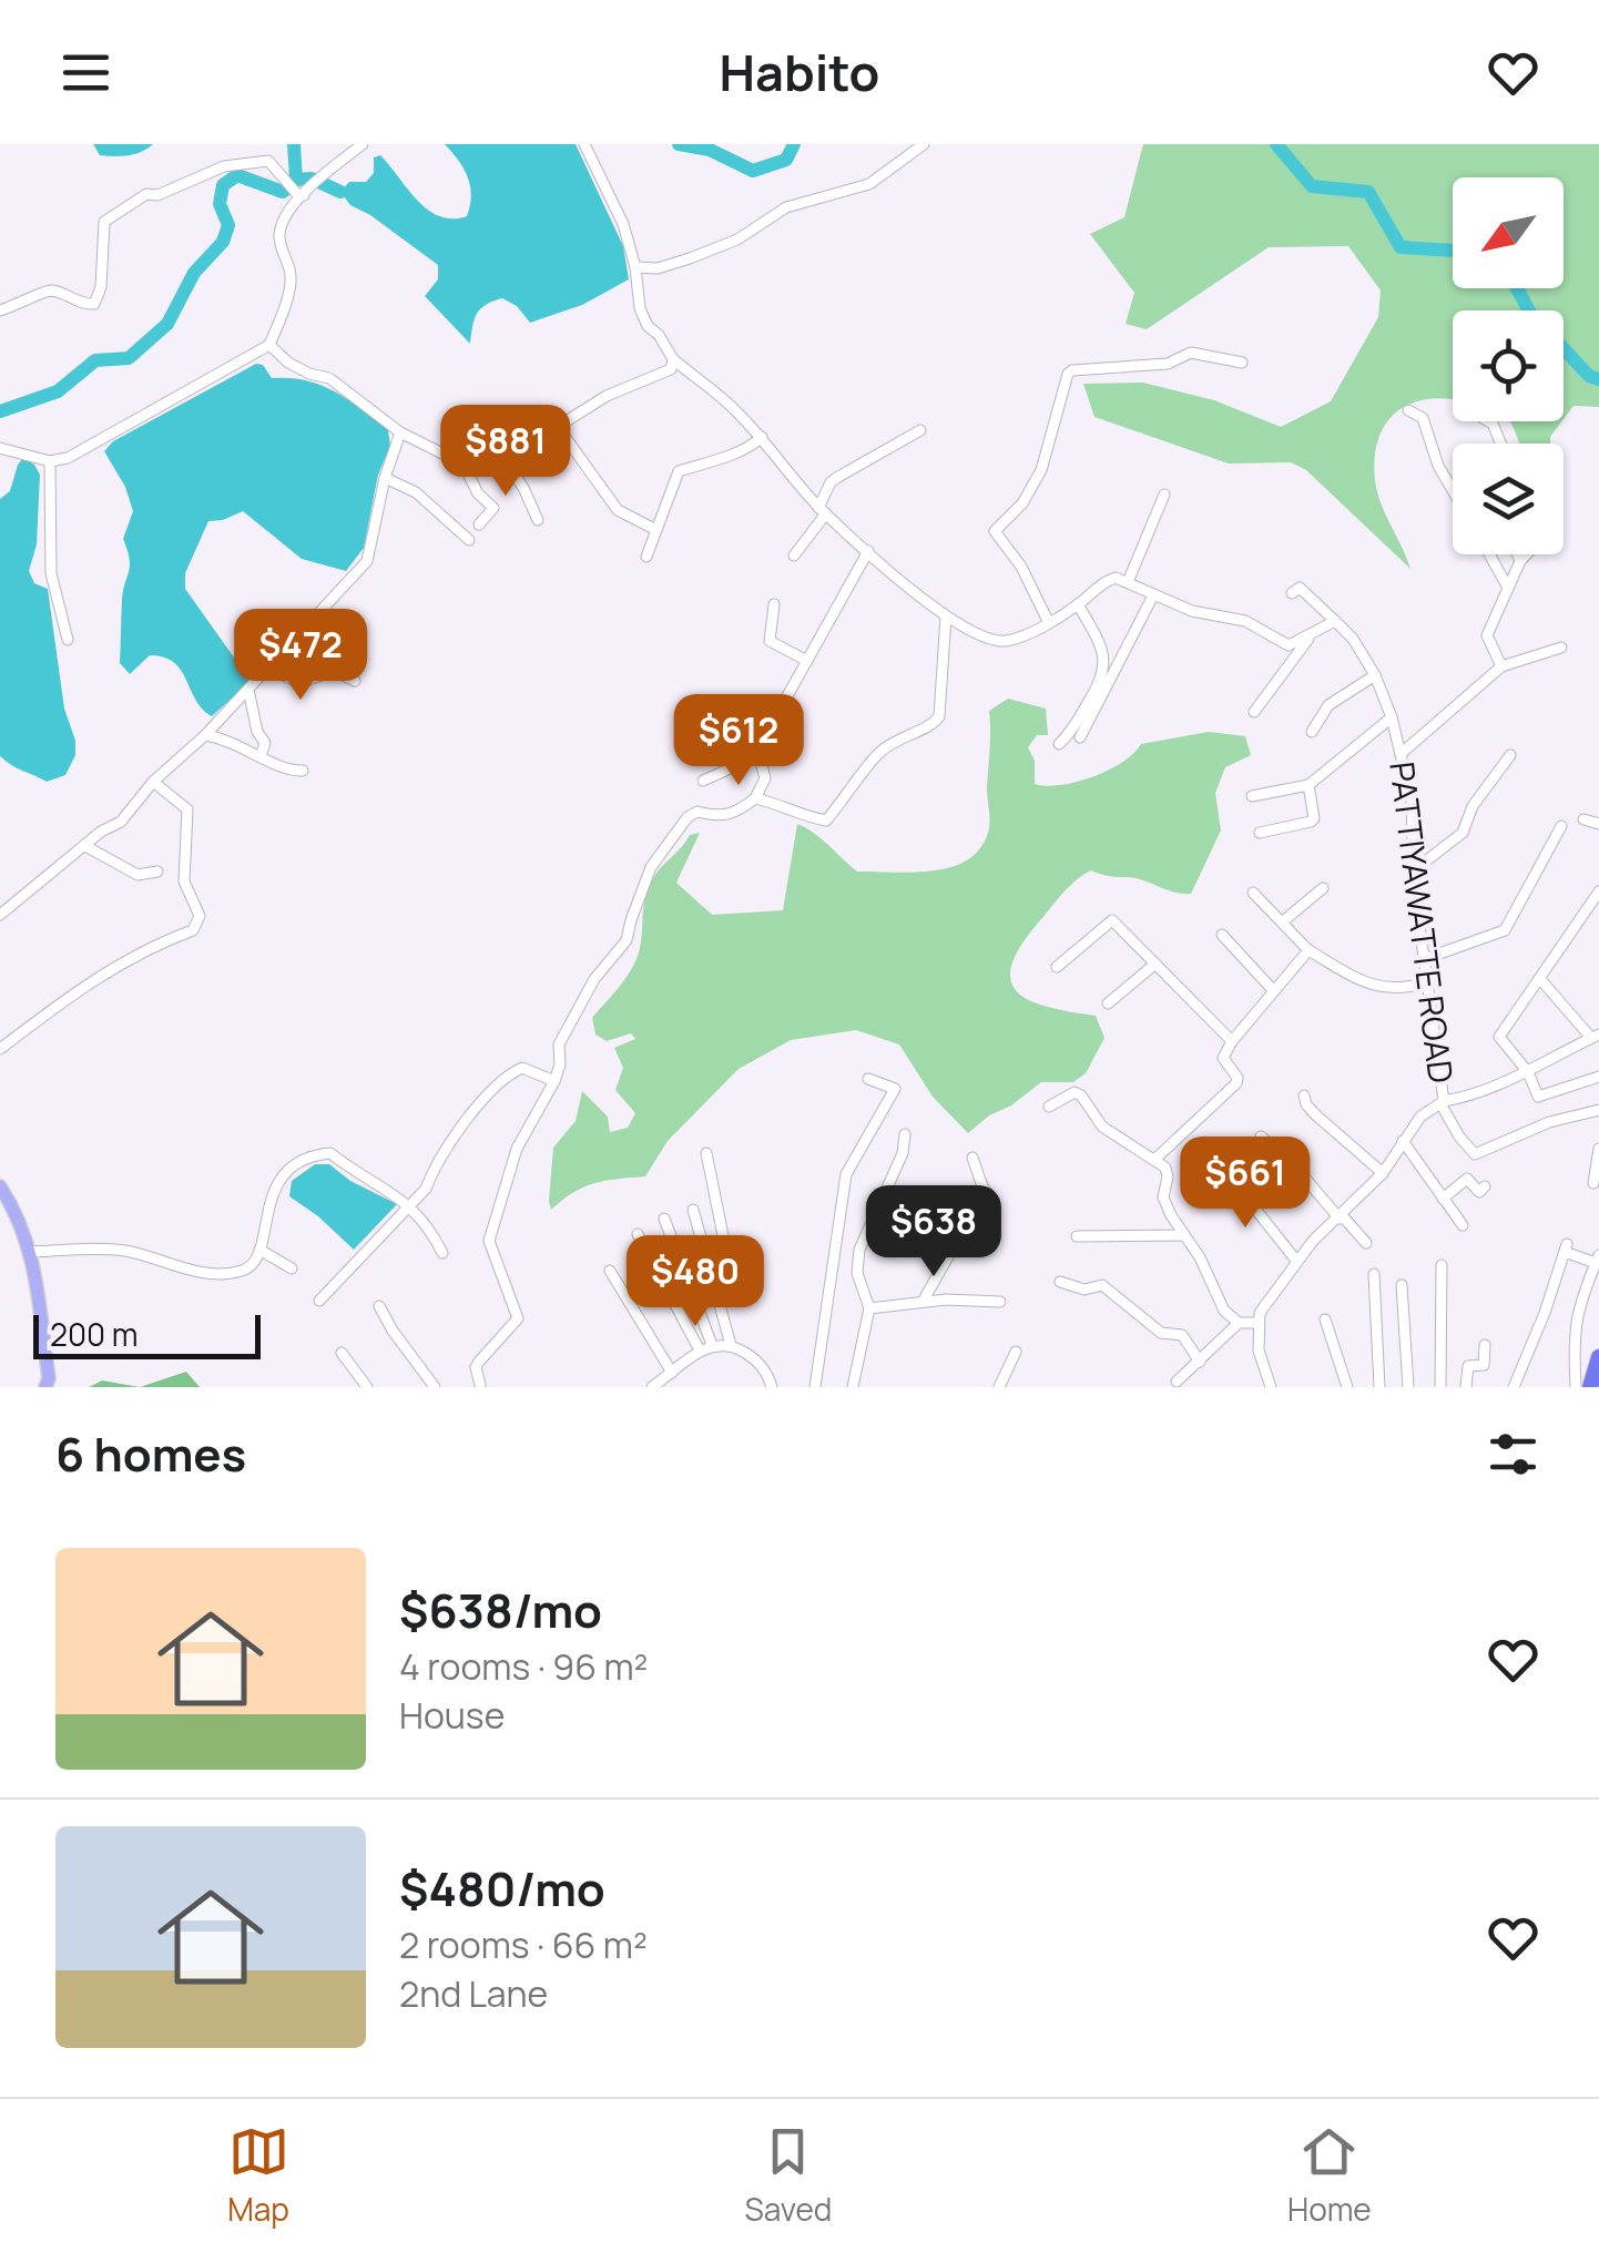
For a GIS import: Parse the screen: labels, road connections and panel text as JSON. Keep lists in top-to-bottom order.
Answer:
{
  "streets": {
    "street": ["PATTIYAWATTE ROAD"]
  },
  "scale_bar": "200 m",
  "north": "bottom left",
  "page": {
    "header": "Habito",
    "price": [
      "$881",
      "$472",
      "$612",
      "$661",
      "$638",
      "$480"
    ],
    "scale": "200 m",
    "heading": "6 homes",
    "list": [
      {
        "name": "$638/mo",
        "note": "4 rooms · 96 m² · House"
      },
      {
        "name": "$480/mo",
        "note": "2 rooms · 66 m² · 2nd Lane"
      }
    ],
    "tabs": ["Map", "Saved", "Home"]
  }
}
